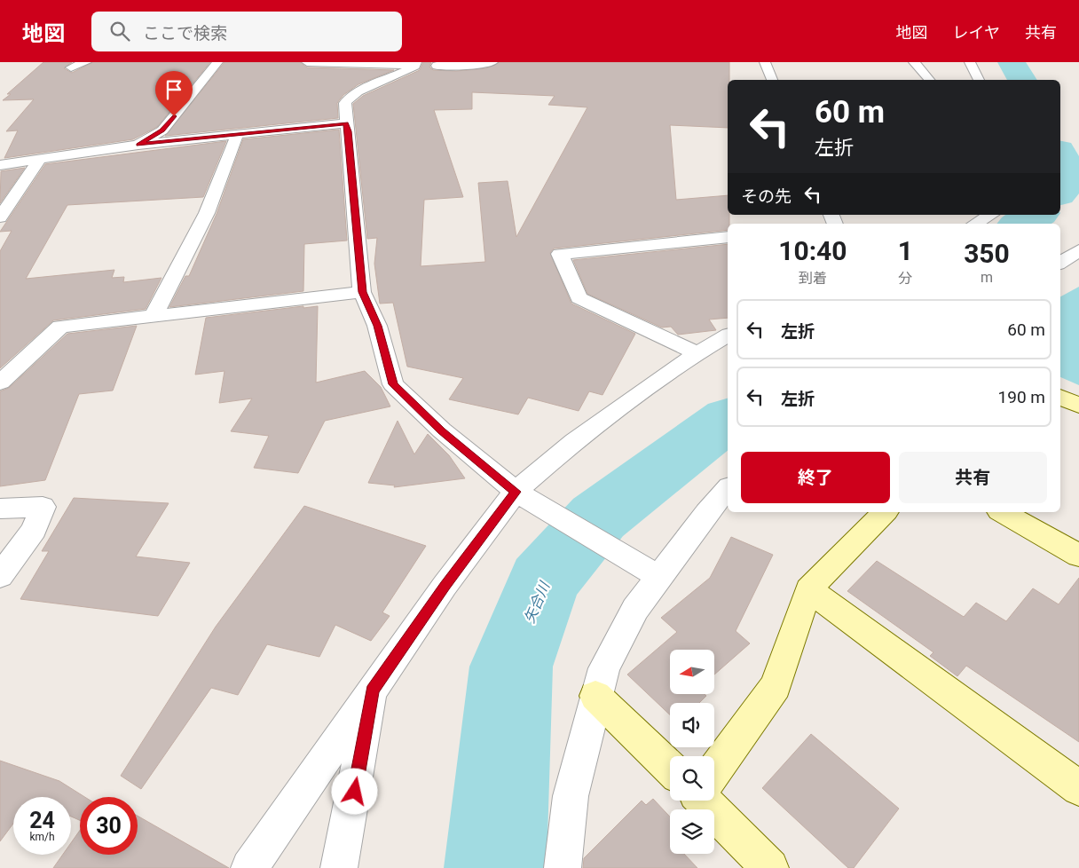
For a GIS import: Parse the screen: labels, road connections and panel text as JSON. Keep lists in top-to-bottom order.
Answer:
{
  "water": ["矢合川"],
  "north": "left",
  "page": {
    "header": "地図",
    "search": "ここで検索",
    "nav": ["地図", "レイヤ", "共有"],
    "turn": ["60 m", "左折"],
    "then": "その先",
    "eta": [
      "10:40",
      "到着",
      "1",
      "分",
      "350",
      "m"
    ],
    "list": [
      {
        "name": "左折",
        "value": "60 m"
      },
      {
        "name": "左折",
        "value": "190 m"
      }
    ],
    "buttons": ["終了", "共有"],
    "speed": "24 km/h",
    "limit": "30"
  }
}
